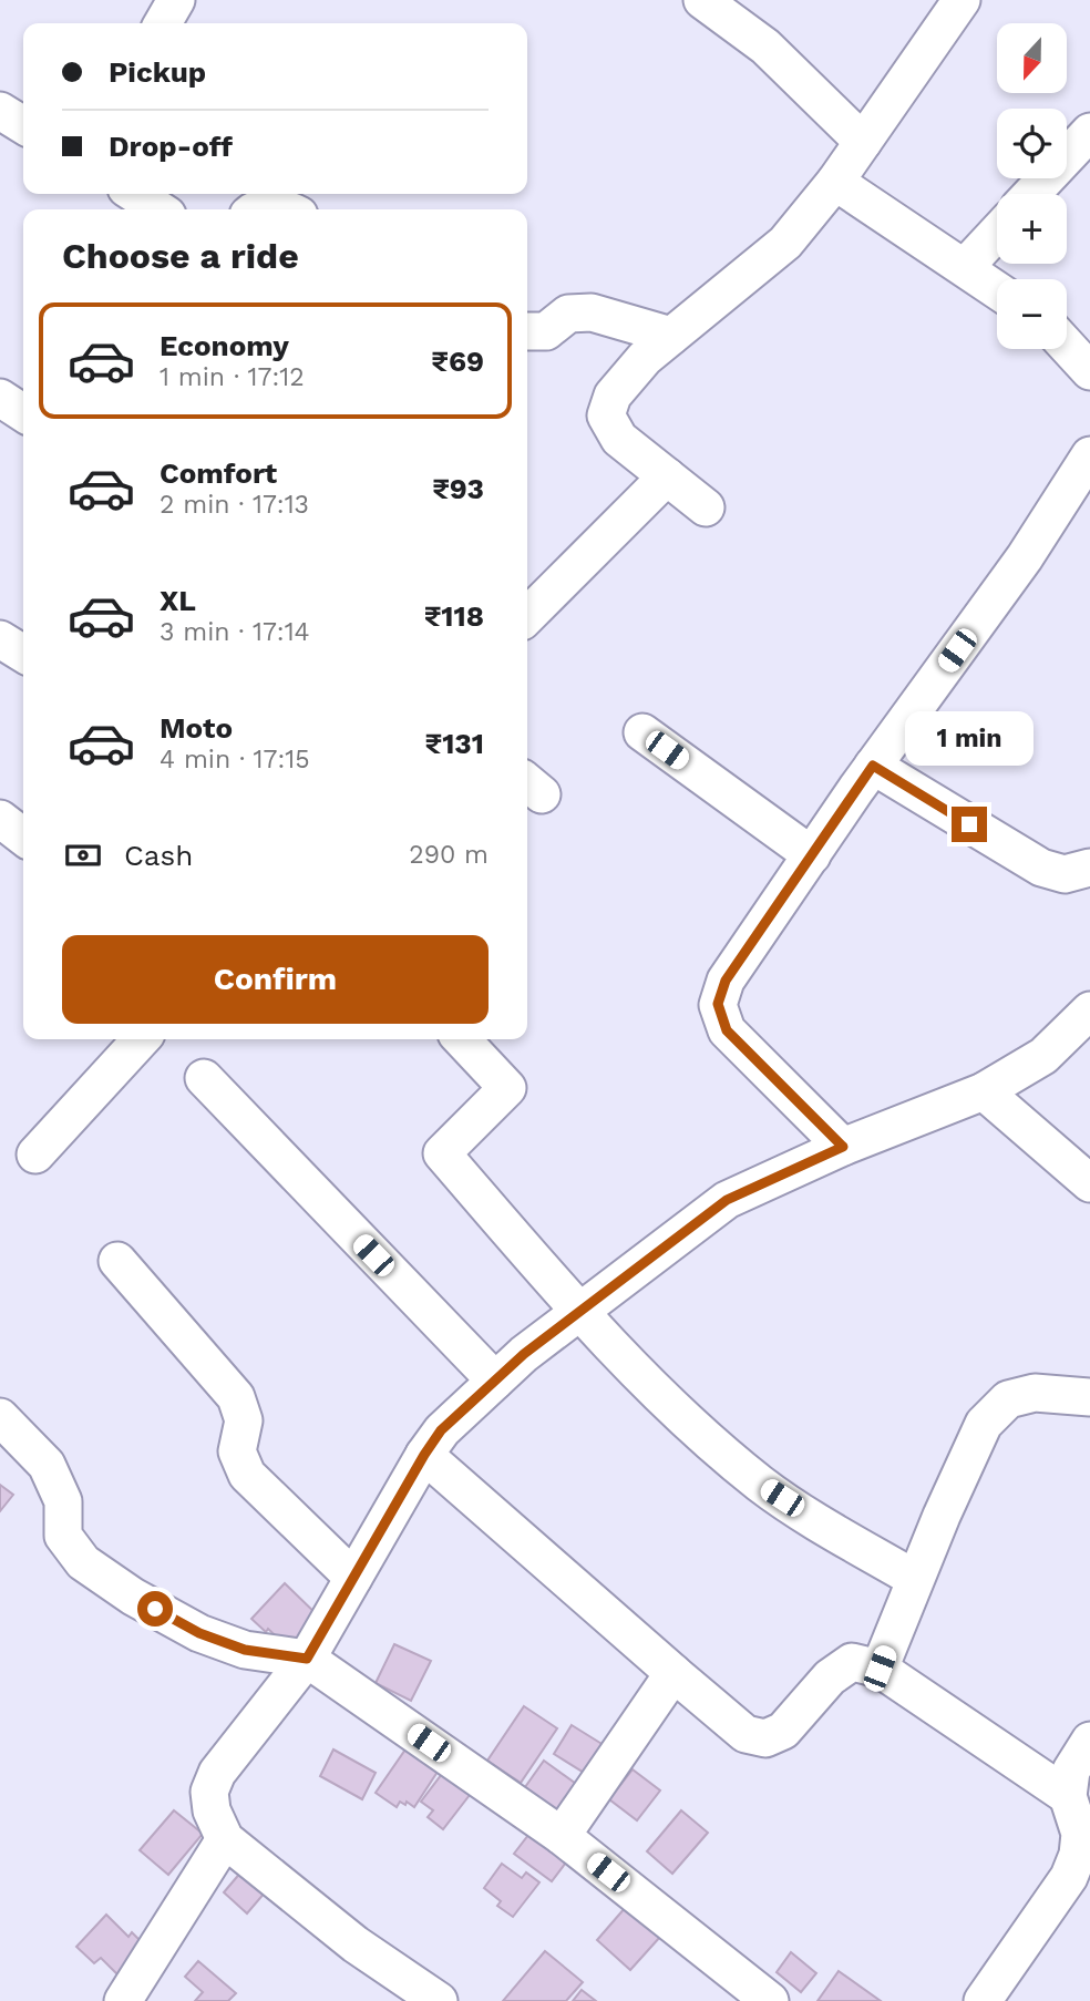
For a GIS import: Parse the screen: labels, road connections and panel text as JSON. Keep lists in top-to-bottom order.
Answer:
{
  "north": "bottom",
  "page": {
    "map_buttons": ["+", "−"],
    "banner": ["Pickup", "Drop-off"],
    "heading": "Choose a ride",
    "list": [
      {
        "name": "Economy",
        "note": "1 min · 17:12",
        "value": "₹69"
      },
      {
        "name": "Comfort",
        "note": "2 min · 17:13",
        "value": "₹93"
      },
      {
        "name": "XL",
        "note": "3 min · 17:14",
        "value": "₹118"
      },
      {
        "name": "Moto",
        "note": "4 min · 17:15",
        "value": "₹131"
      }
    ],
    "bubble": "1 min",
    "pay": ["Cash", "290 m"],
    "buttons": "Confirm"
  }
}
